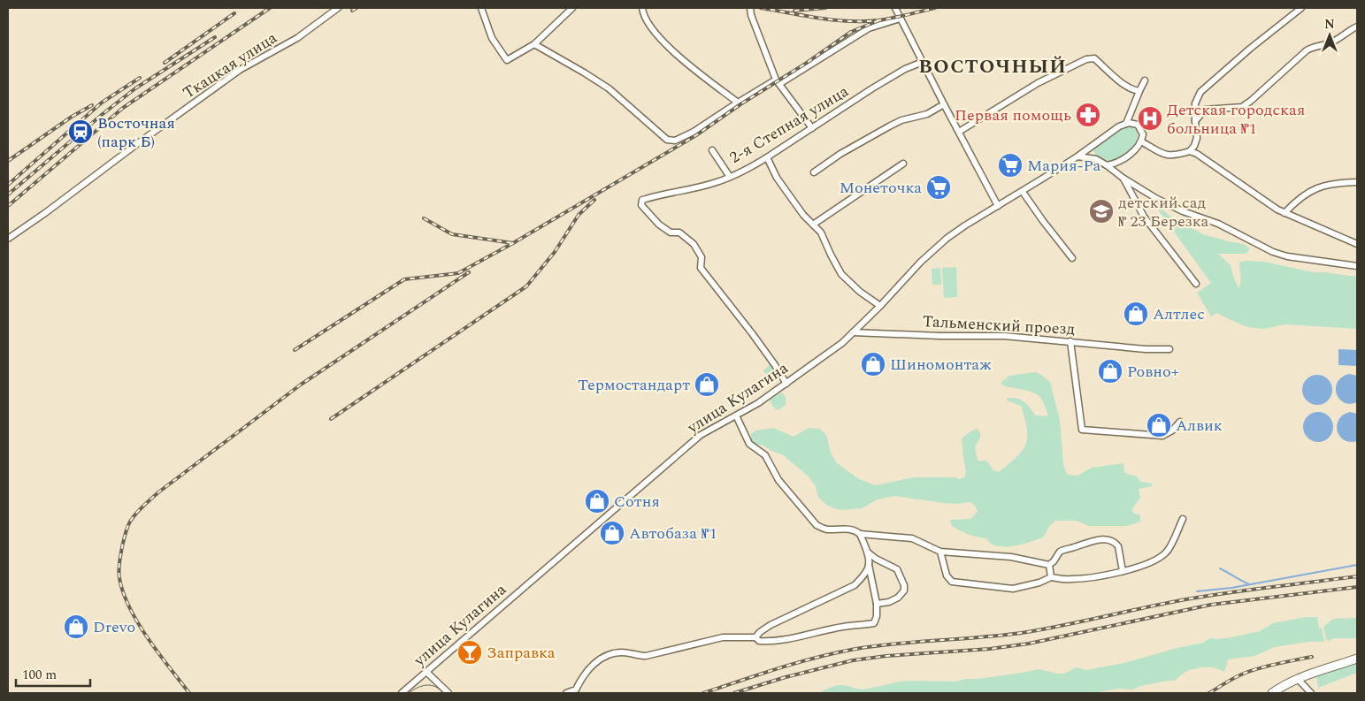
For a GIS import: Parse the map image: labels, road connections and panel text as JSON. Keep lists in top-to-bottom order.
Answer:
{
  "streets": {
    "street": [
      "Ткацкая улица",
      "2-я Степная улица",
      "Тальменский проезд",
      "улица Кулагина"
    ]
  },
  "crossings": [
    ["2-я Степная улица", "улица Кулагина"],
    ["Тальменский проезд", "улица Кулагина"]
  ],
  "districts": ["ВОСТОЧНЫЙ"],
  "places": {
    "pharmacy": ["Первая помощь"],
    "hospital": ["Детская городская больница №1"],
    "station": ["Восточная (парк Б)"],
    "supermarket": ["Мария-Ра", "Монеточка"],
    "school or university": ["детский сад № 23 Березка"],
    "shop": [
      "Алтлес",
      "Шиномонтаж",
      "Ровно+",
      "Термостандарт",
      "Алвик",
      "Сотня",
      "Автобаза №1",
      "Drevo"
    ],
    "bar": ["Заправка"]
  },
  "scale_bar": "100 m",
  "north": "top"
}
